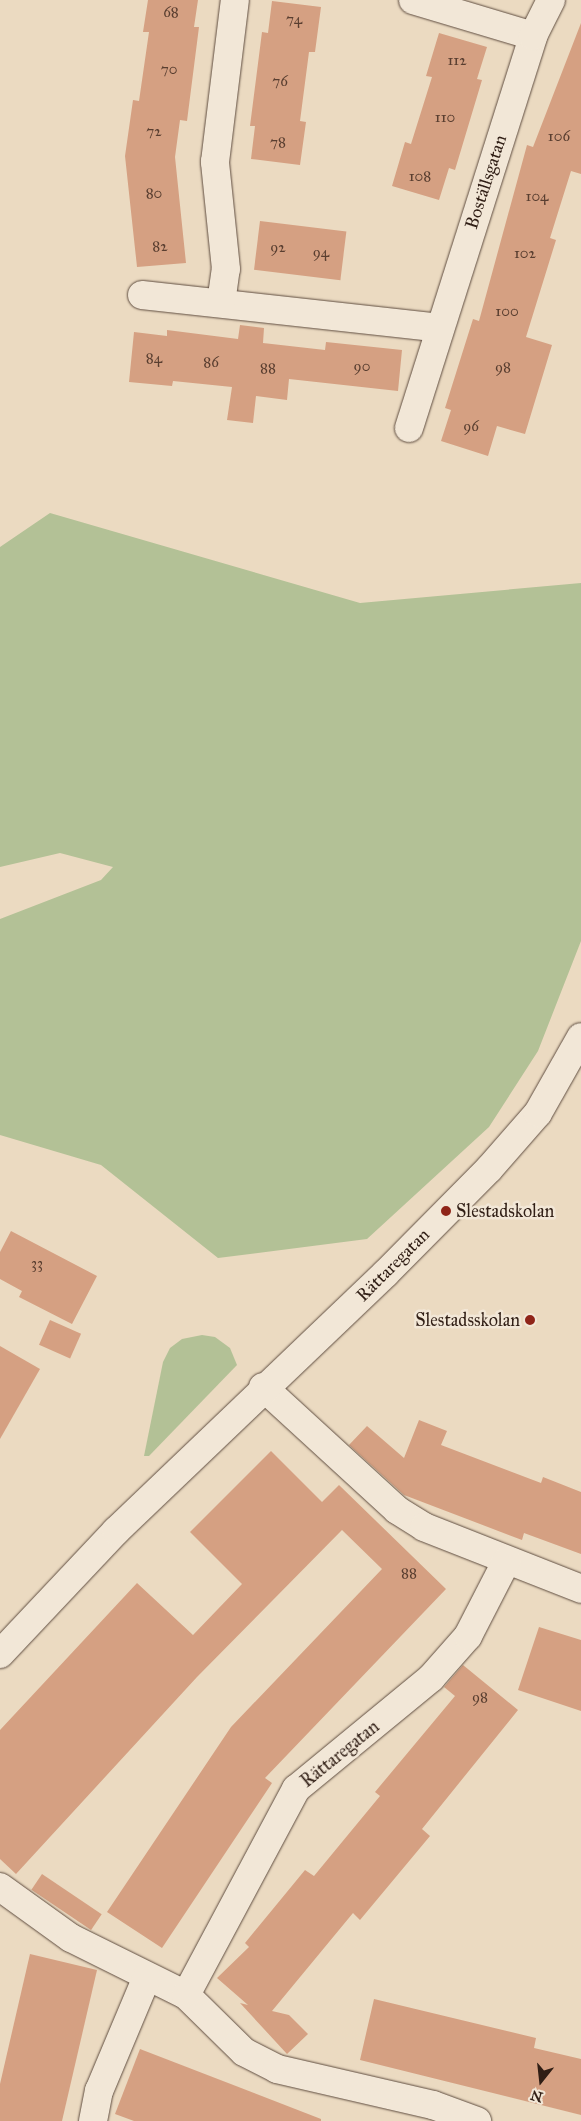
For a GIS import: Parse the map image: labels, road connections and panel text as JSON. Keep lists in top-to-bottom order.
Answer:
{
  "streets": {
    "street": ["Boställsgatan", "Rättaregatan"]
  },
  "places": ["Slestadskolan", "Slestadsskolan"],
  "house_numbers": [
    "68",
    "74",
    "112",
    "70",
    "76",
    "110",
    "72",
    "106",
    "78",
    "108",
    "80",
    "104",
    "82",
    "92",
    "94",
    "102",
    "100",
    "84",
    "86",
    "90",
    "98",
    "88",
    "96",
    "33",
    "88",
    "98"
  ],
  "north": "bottom"
}
